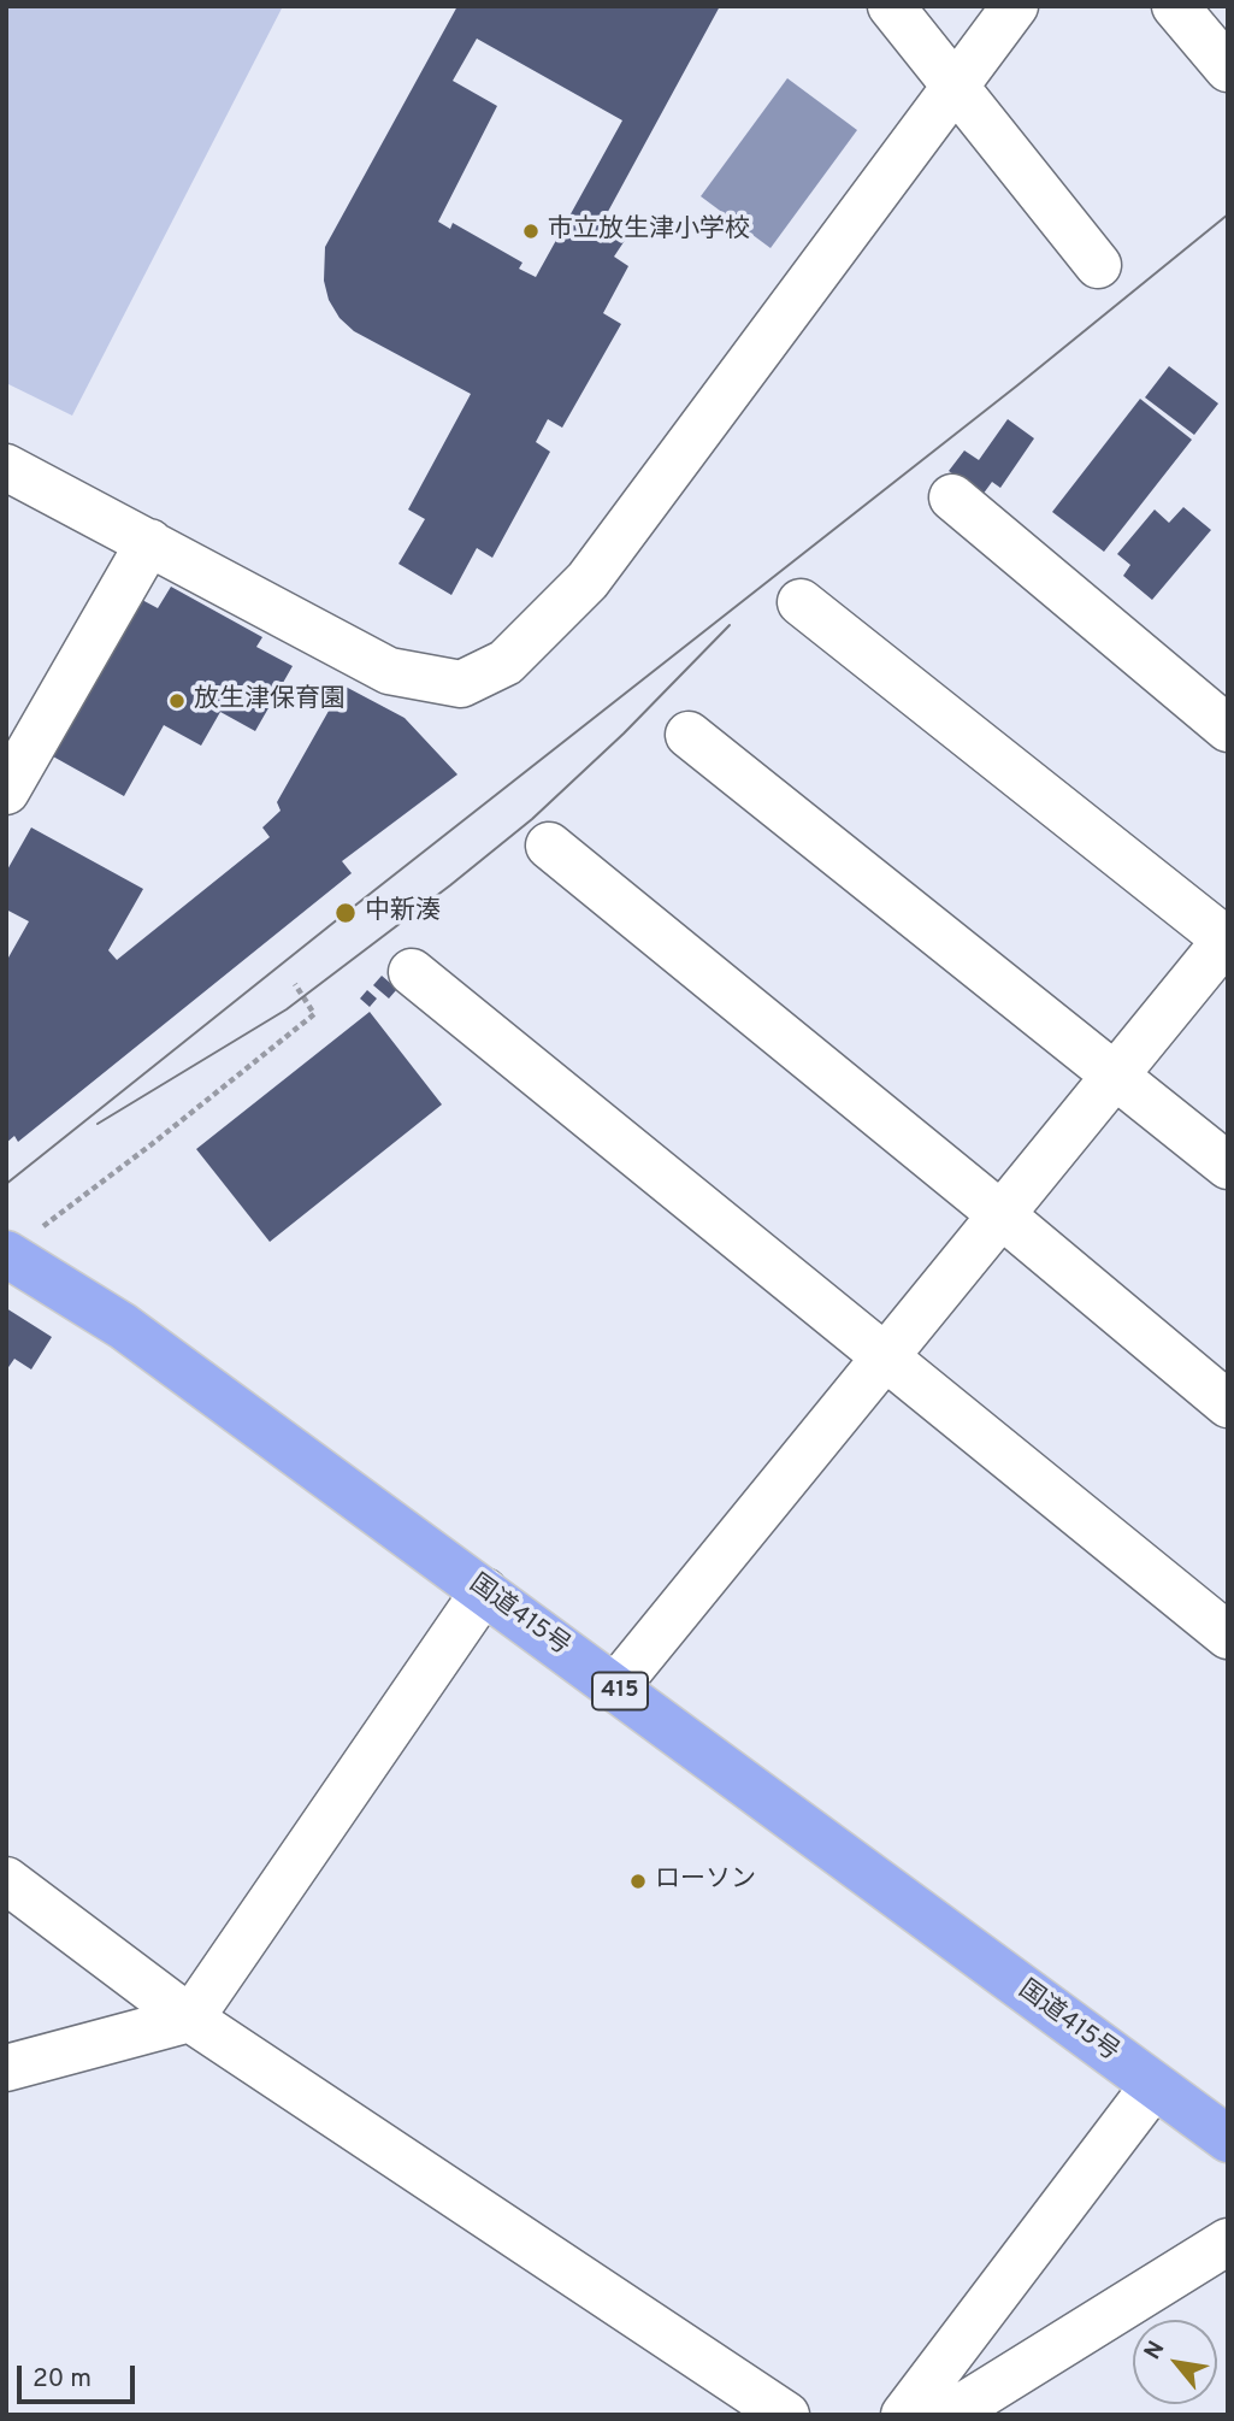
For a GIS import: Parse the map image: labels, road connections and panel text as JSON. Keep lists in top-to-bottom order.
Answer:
{
  "streets": {
    "highway": ["国道415号", "415"]
  },
  "places": [
    "市立放生津小学校",
    "放生津保育園",
    "中新湊",
    "ローソン"
  ],
  "scale_bar": "20 m",
  "north": "top left"
}
